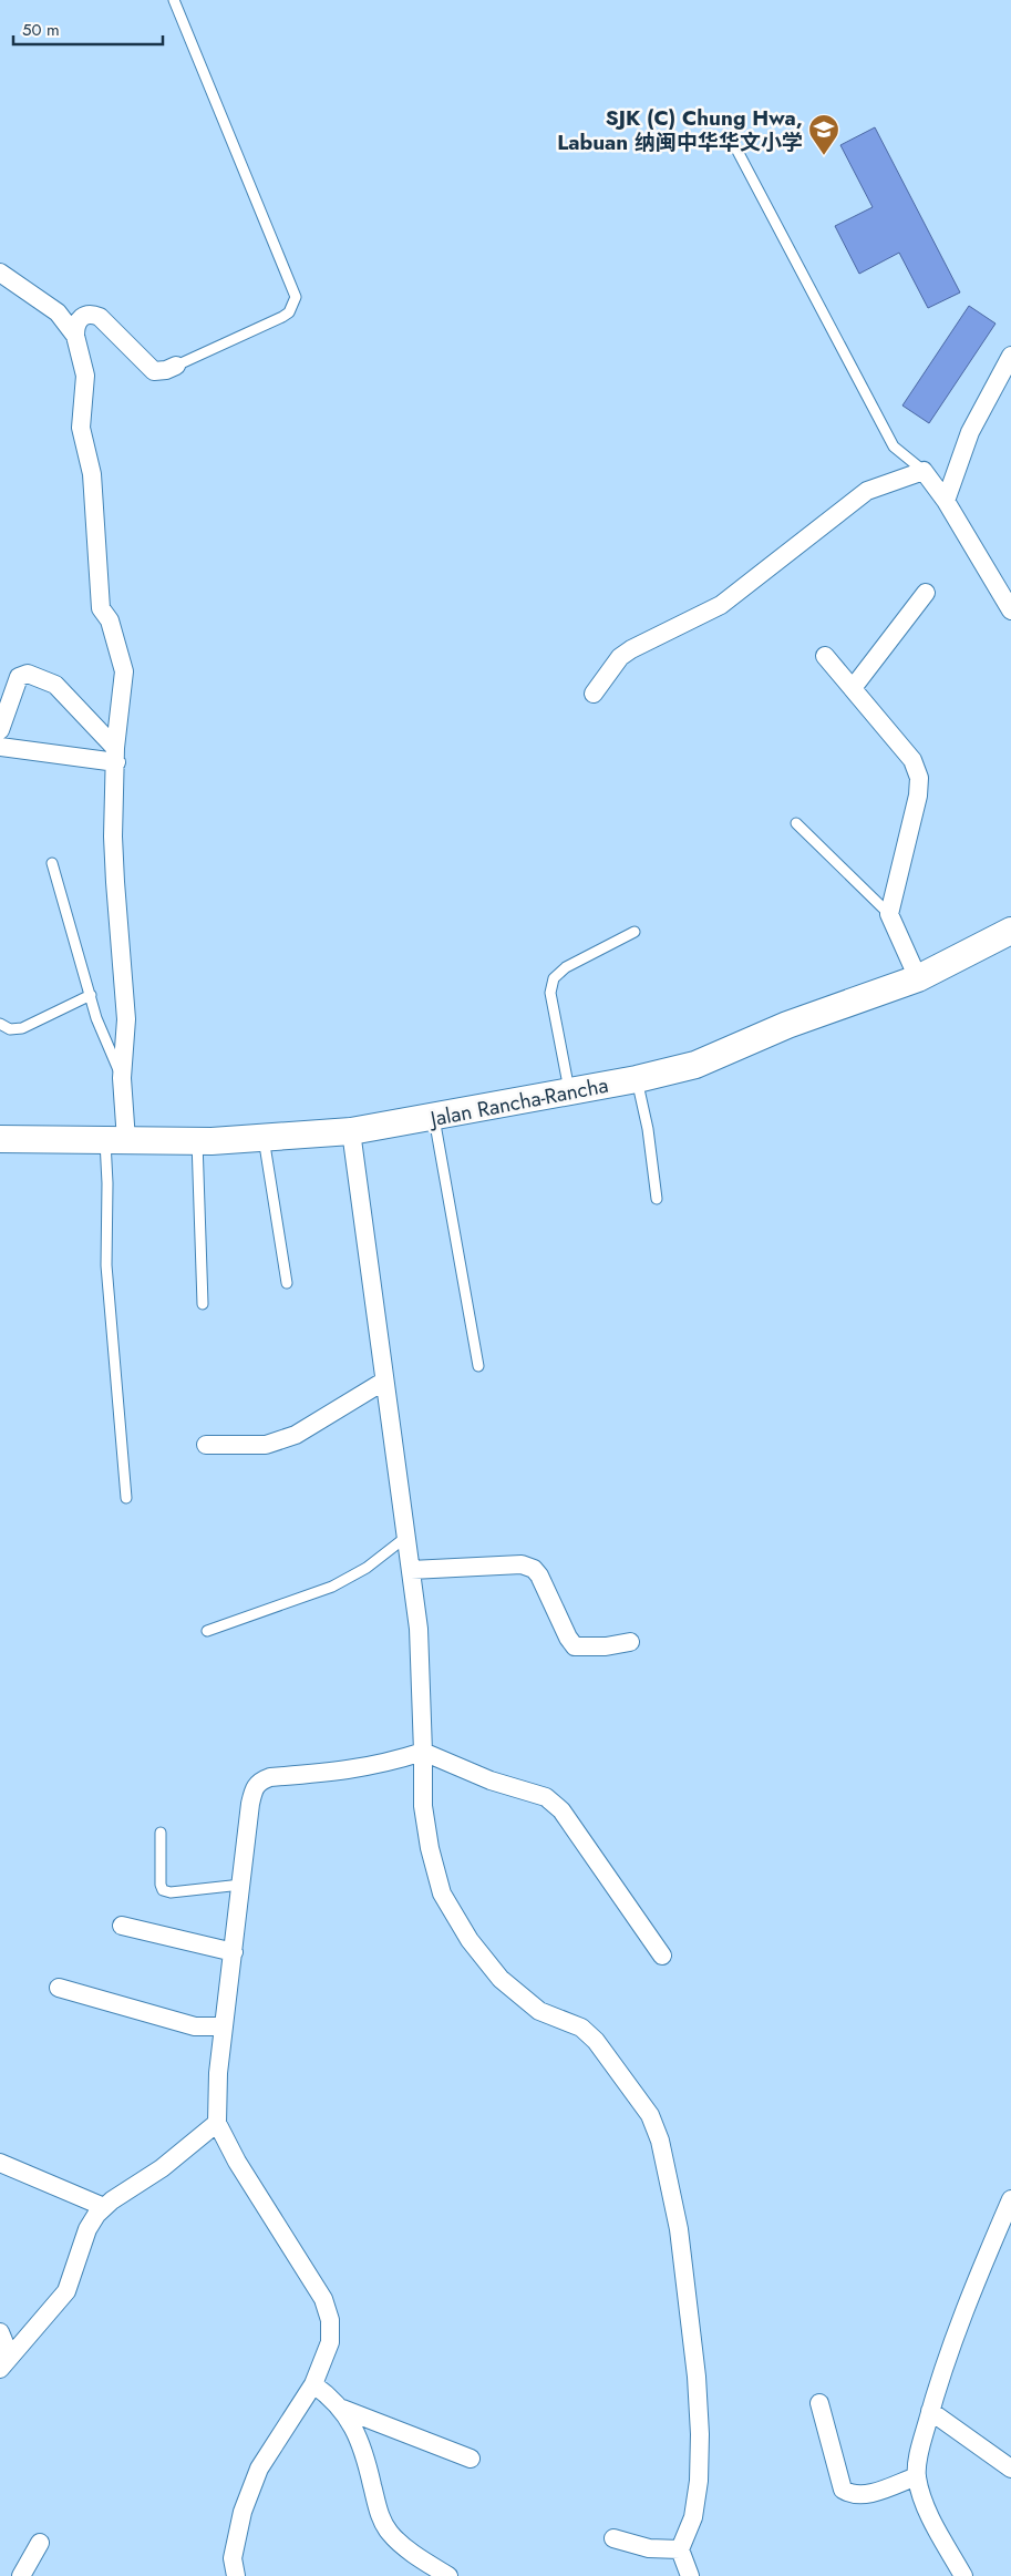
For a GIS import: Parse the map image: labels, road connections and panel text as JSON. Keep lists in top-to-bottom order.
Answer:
{
  "streets": {
    "main road": ["Jalan Rancha-Rancha"]
  },
  "places": {
    "school or university": ["SJK (C) Chung Hwa, Labuan 纳闽中华华文小学"]
  },
  "scale_bar": "50 m"
}
